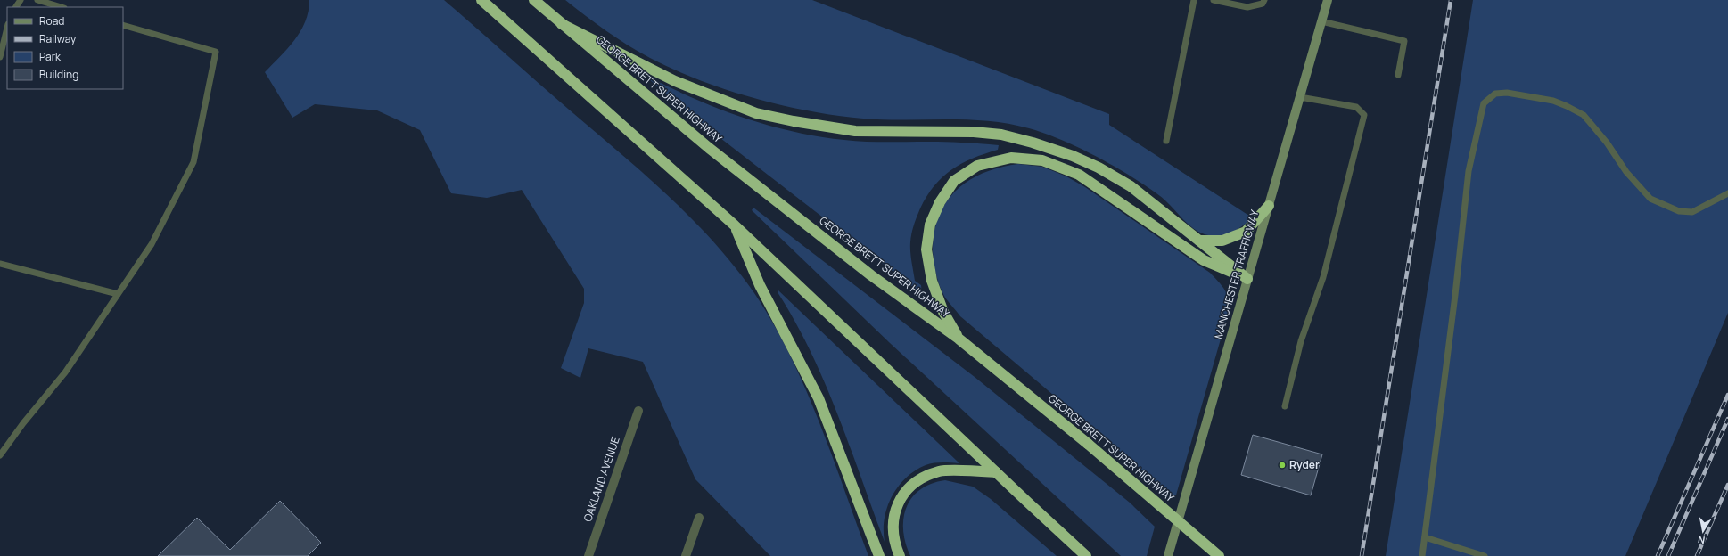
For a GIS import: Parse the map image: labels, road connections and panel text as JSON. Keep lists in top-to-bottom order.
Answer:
{
  "streets": {
    "highway": ["GEORGE BRETT SUPER HIGHWAY"],
    "main road": ["MANCHESTER TRAFFICWAY"],
    "street": ["OAKLAND AVENUE"]
  },
  "places": ["Ryder"],
  "legend": [
    "Road",
    "Railway",
    "Park",
    "Building"
  ],
  "north": "bottom"
}
